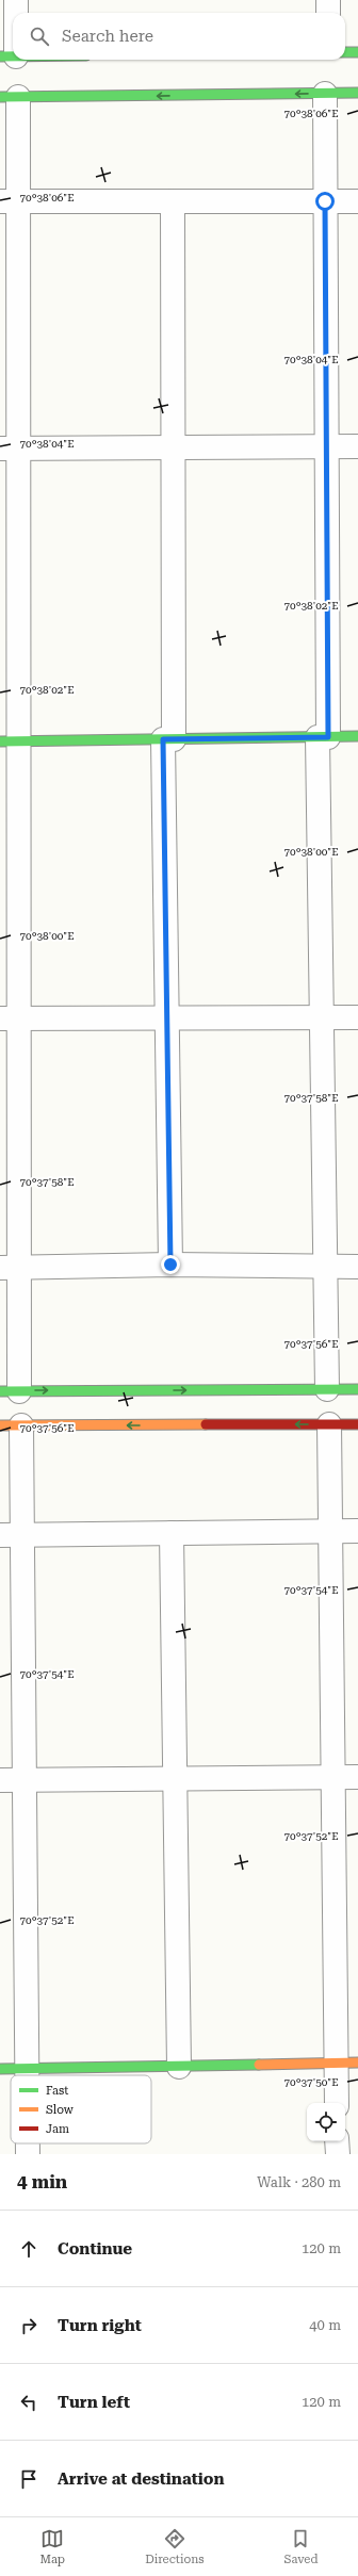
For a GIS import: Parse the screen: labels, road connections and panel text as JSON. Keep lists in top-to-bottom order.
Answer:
{
  "legend": ["Fast", "Slow", "Jam"],
  "page": {
    "search": "Search here",
    "heading": ["4 min", "Walk · 280 m"],
    "list": [
      ["Continue", "120 m"],
      ["Turn right", "40 m"],
      ["Turn left", "120 m"],
      "Arrive at destination"
    ],
    "nav": ["Map", "Directions", "Saved"]
  },
  "coordinates": [
    "70°38'06\"E",
    "70°38'04\"E",
    "70°38'02\"E",
    "70°38'00\"E",
    "70°37'58\"E",
    "70°37'56\"E",
    "70°37'54\"E",
    "70°37'52\"E",
    "70°37'50\"E"
  ]
}
